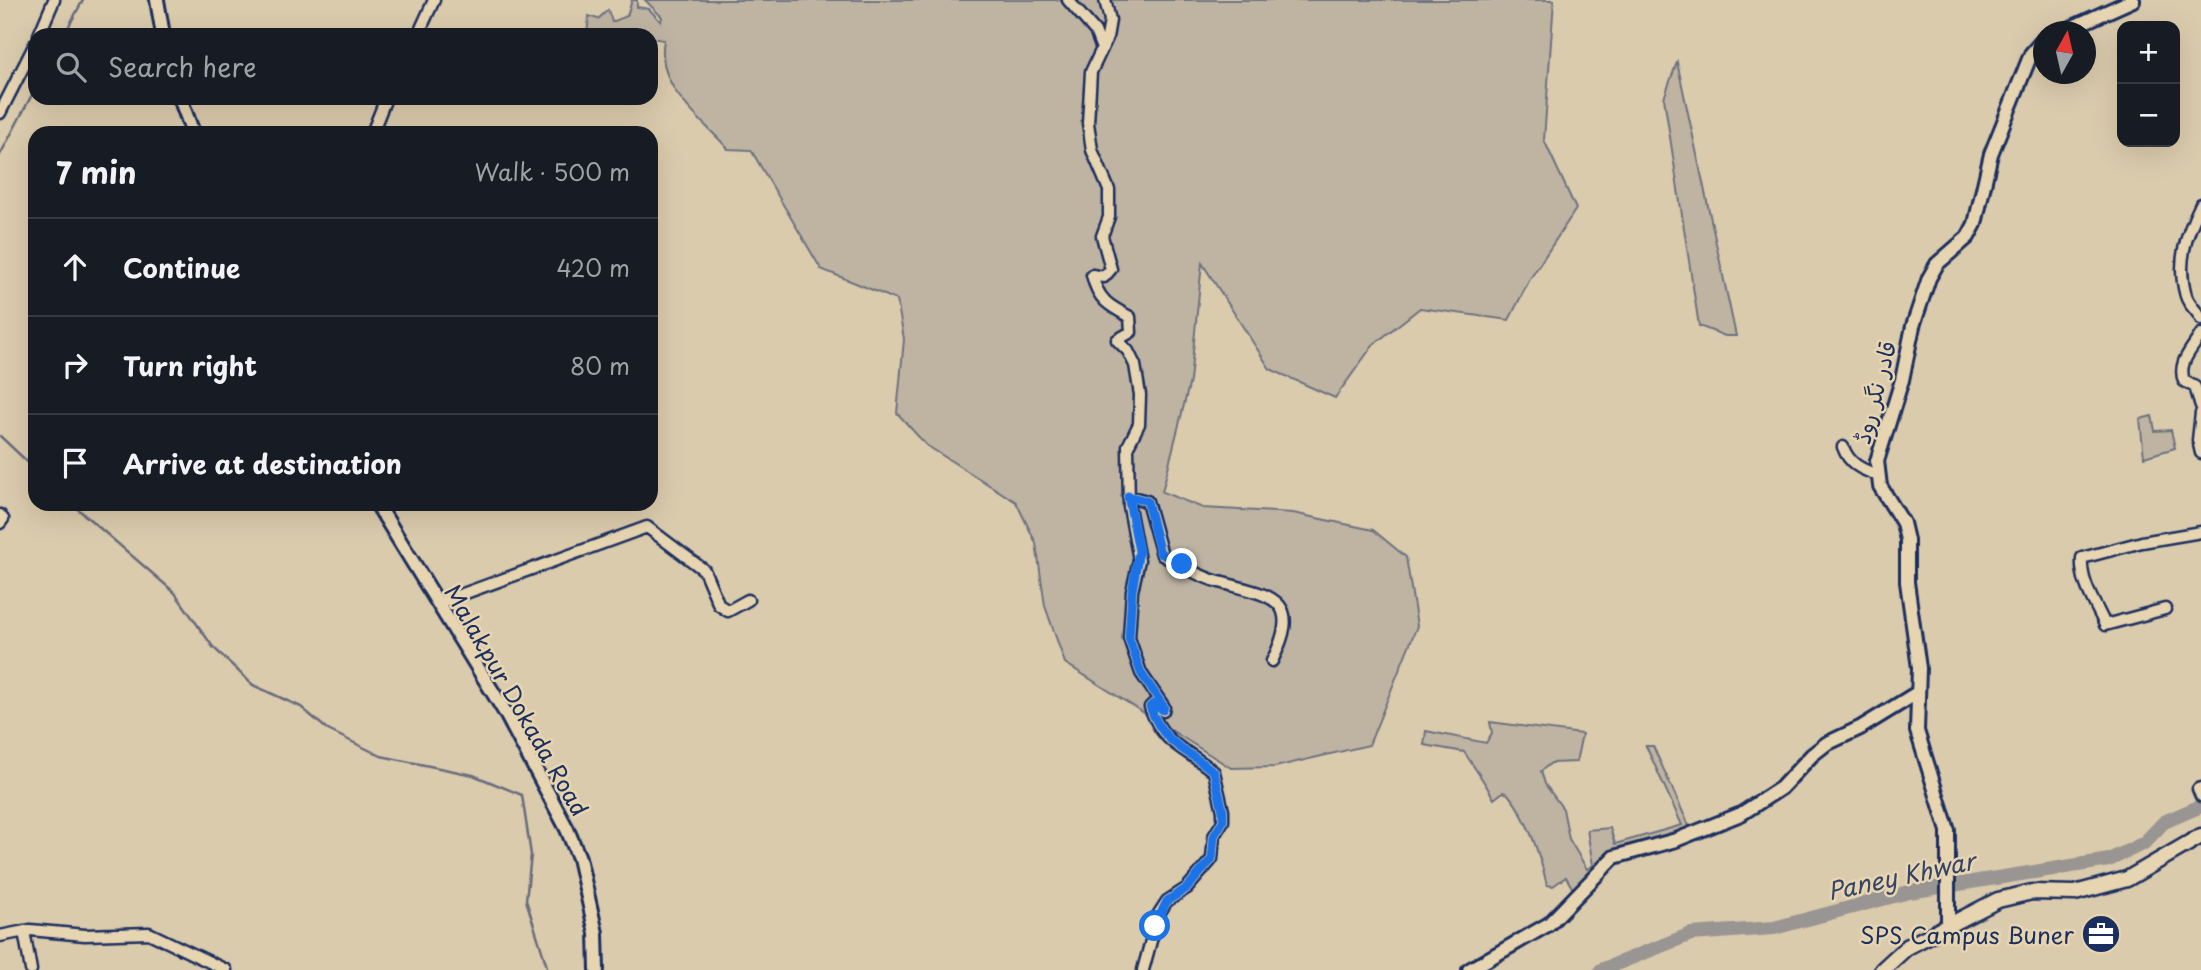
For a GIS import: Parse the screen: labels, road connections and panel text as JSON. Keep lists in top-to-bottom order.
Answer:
{
  "streets": {
    "street": ["قادر نگر روڈ", "Malakpur Dokada Road"]
  },
  "water": ["Paney Khwar"],
  "places": {
    "office": ["SPS Campus Buner"]
  },
  "north": "top",
  "page": {
    "map_buttons": ["+", "−"],
    "search": "Search here",
    "heading": ["7 min", "Walk · 500 m"],
    "list": [
      ["Continue", "420 m"],
      ["Turn right", "80 m"],
      "Arrive at destination"
    ]
  }
}
